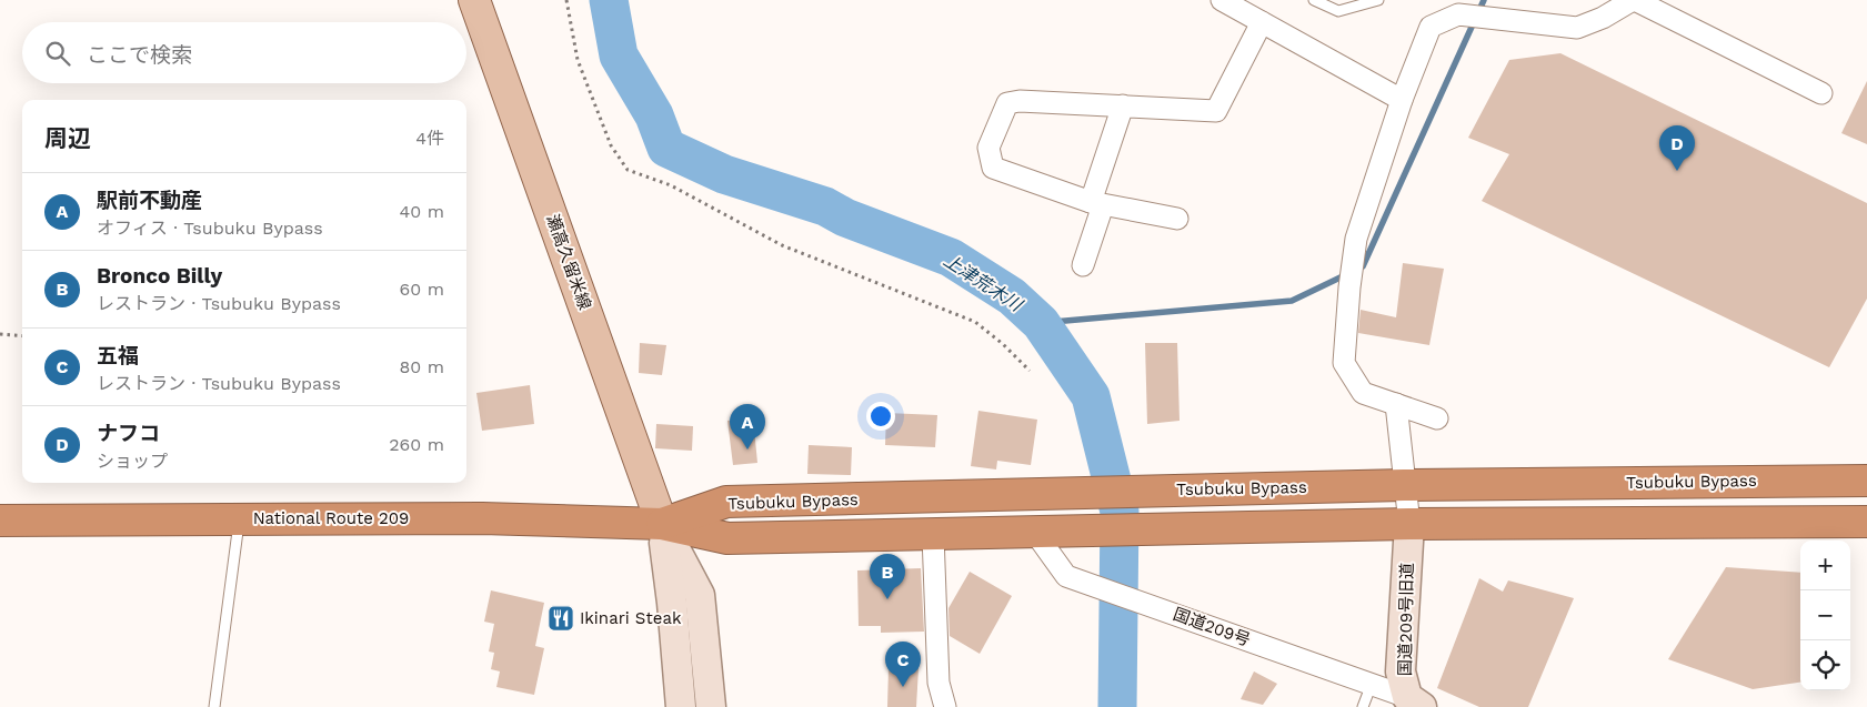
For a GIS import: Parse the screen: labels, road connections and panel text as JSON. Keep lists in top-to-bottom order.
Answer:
{
  "streets": {
    "highway": ["Tsubuku Bypass", "National Route 209"],
    "main road": ["瀬高久留米線"],
    "street": ["国道209号旧道", "国道209号"]
  },
  "crossings": [
    ["瀬高久留米線", "Tsubuku Bypass"],
    ["瀬高久留米線", "National Route 209"],
    ["Tsubuku Bypass", "National Route 209"],
    ["Tsubuku Bypass", "国道209号旧道"],
    ["Tsubuku Bypass", "国道209号"],
    ["国道209号旧道", "国道209号"]
  ],
  "water": ["上津荒木川"],
  "places": {
    "restaurant": ["Ikinari Steak"]
  },
  "page": {
    "search": "ここで検索",
    "heading": ["周辺", "4件"],
    "pins": [
      "D",
      "A",
      "B",
      "C"
    ],
    "list": [
      {
        "mark": "A",
        "name": "駅前不動産",
        "note": "オフィス · Tsubuku Bypass",
        "value": "40 m"
      },
      {
        "mark": "B",
        "name": "Bronco Billy",
        "note": "レストラン · Tsubuku Bypass",
        "value": "60 m"
      },
      {
        "mark": "C",
        "name": "五福",
        "note": "レストラン · Tsubuku Bypass",
        "value": "80 m"
      },
      {
        "mark": "D",
        "name": "ナフコ",
        "note": "ショップ",
        "value": "260 m"
      }
    ],
    "map_buttons": ["+", "−"]
  }
}
